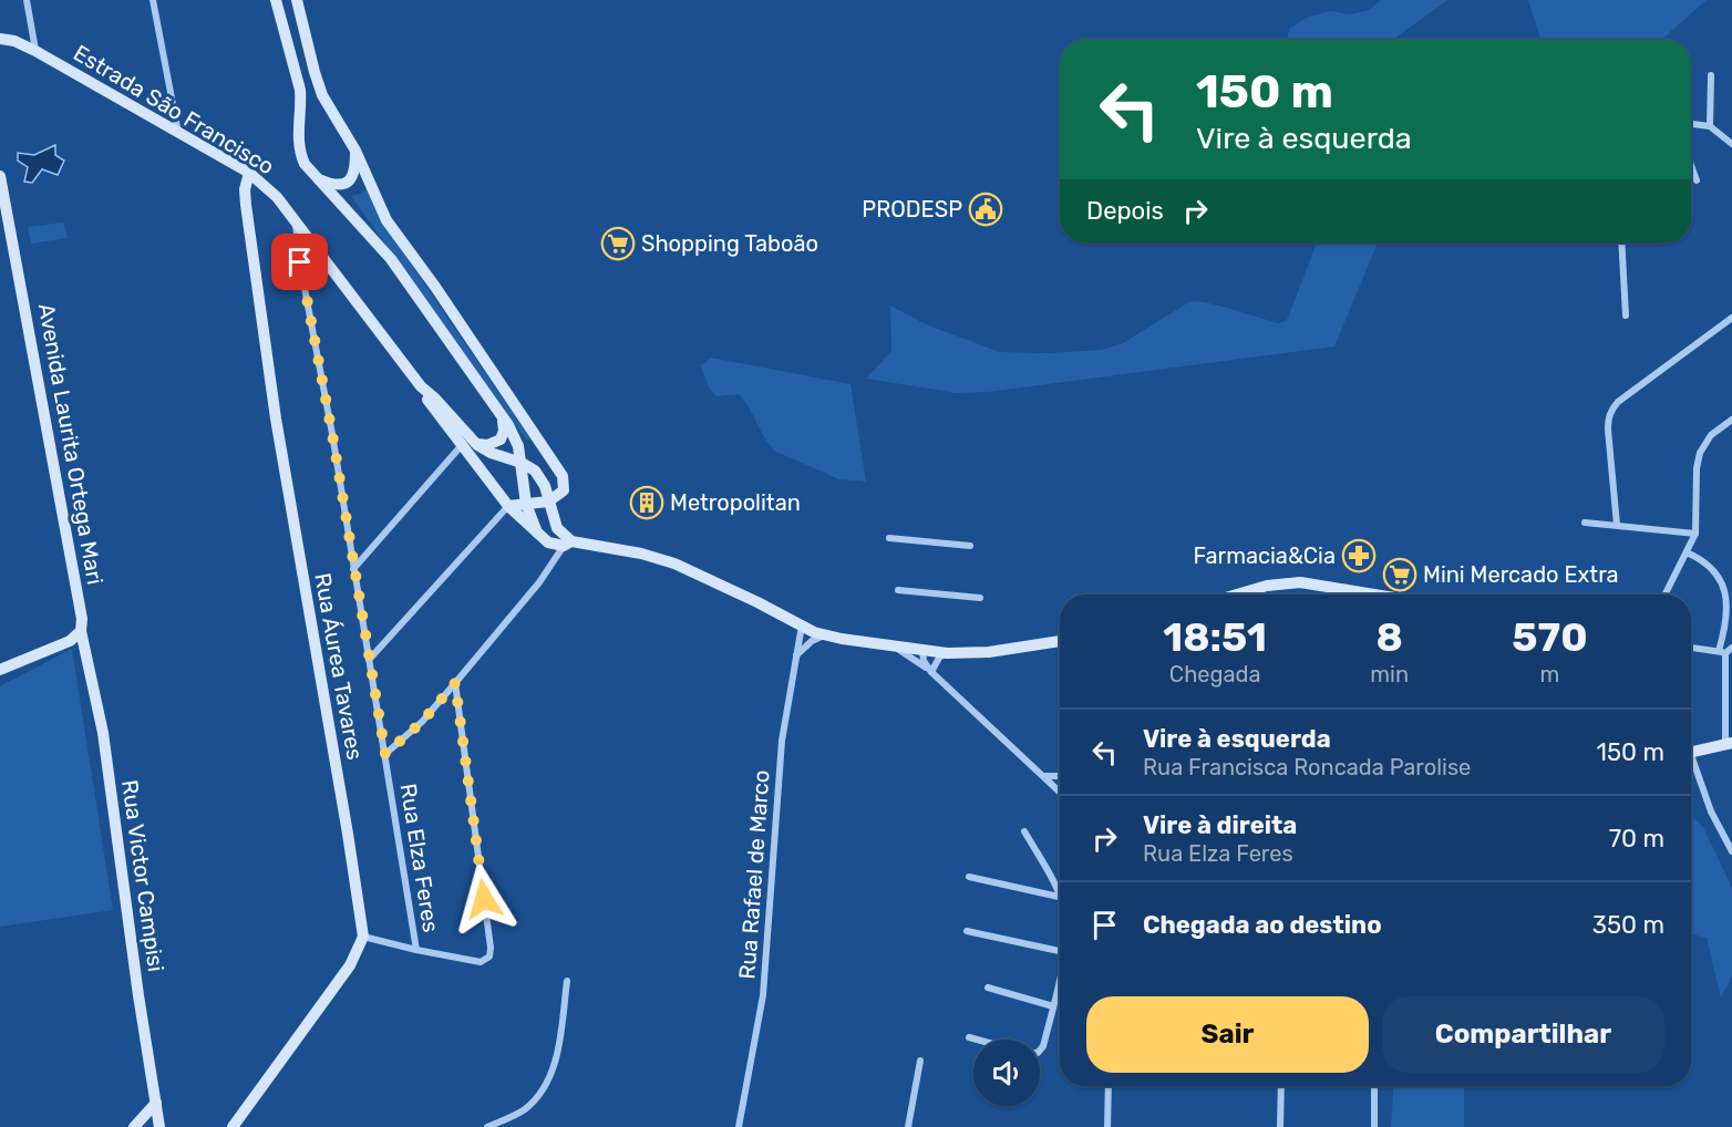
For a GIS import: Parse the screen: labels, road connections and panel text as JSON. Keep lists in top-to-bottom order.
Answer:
{
  "streets": {
    "main road": [
      "Estrada São Francisco",
      "Avenida Laurita Ortega Mari",
      "Rua Áurea Tavares",
      "Rua Victor Campisi"
    ],
    "street": ["Rua Elza Feres", "Rua Rafael de Marco"]
  },
  "crossings": [
    ["Estrada São Francisco", "Rua Áurea Tavares"],
    ["Estrada São Francisco", "Rua Elza Feres"],
    ["Estrada São Francisco", "Rua Rafael de Marco"],
    ["Avenida Laurita Ortega Mari", "Rua Victor Campisi"]
  ],
  "places": {
    "public building": ["PRODESP"],
    "supermarket": ["Shopping Taboão", "Mini Mercado Extra"],
    "building": ["Metropolitan"],
    "pharmacy": ["Farmacia&Cia"]
  },
  "page": {
    "turn": ["150 m", "Vire à esquerda"],
    "then": "Depois",
    "eta": [
      "18:51",
      "Chegada",
      "8",
      "min",
      "570",
      "m"
    ],
    "list": [
      {
        "name": "Vire à esquerda",
        "note": "Rua Francisca Roncada Parolise",
        "value": "150 m"
      },
      {
        "name": "Vire à direita",
        "note": "Rua Elza Feres",
        "value": "70 m"
      },
      {
        "name": "Chegada ao destino",
        "value": "350 m"
      }
    ],
    "buttons": ["Sair", "Compartilhar"]
  }
}
